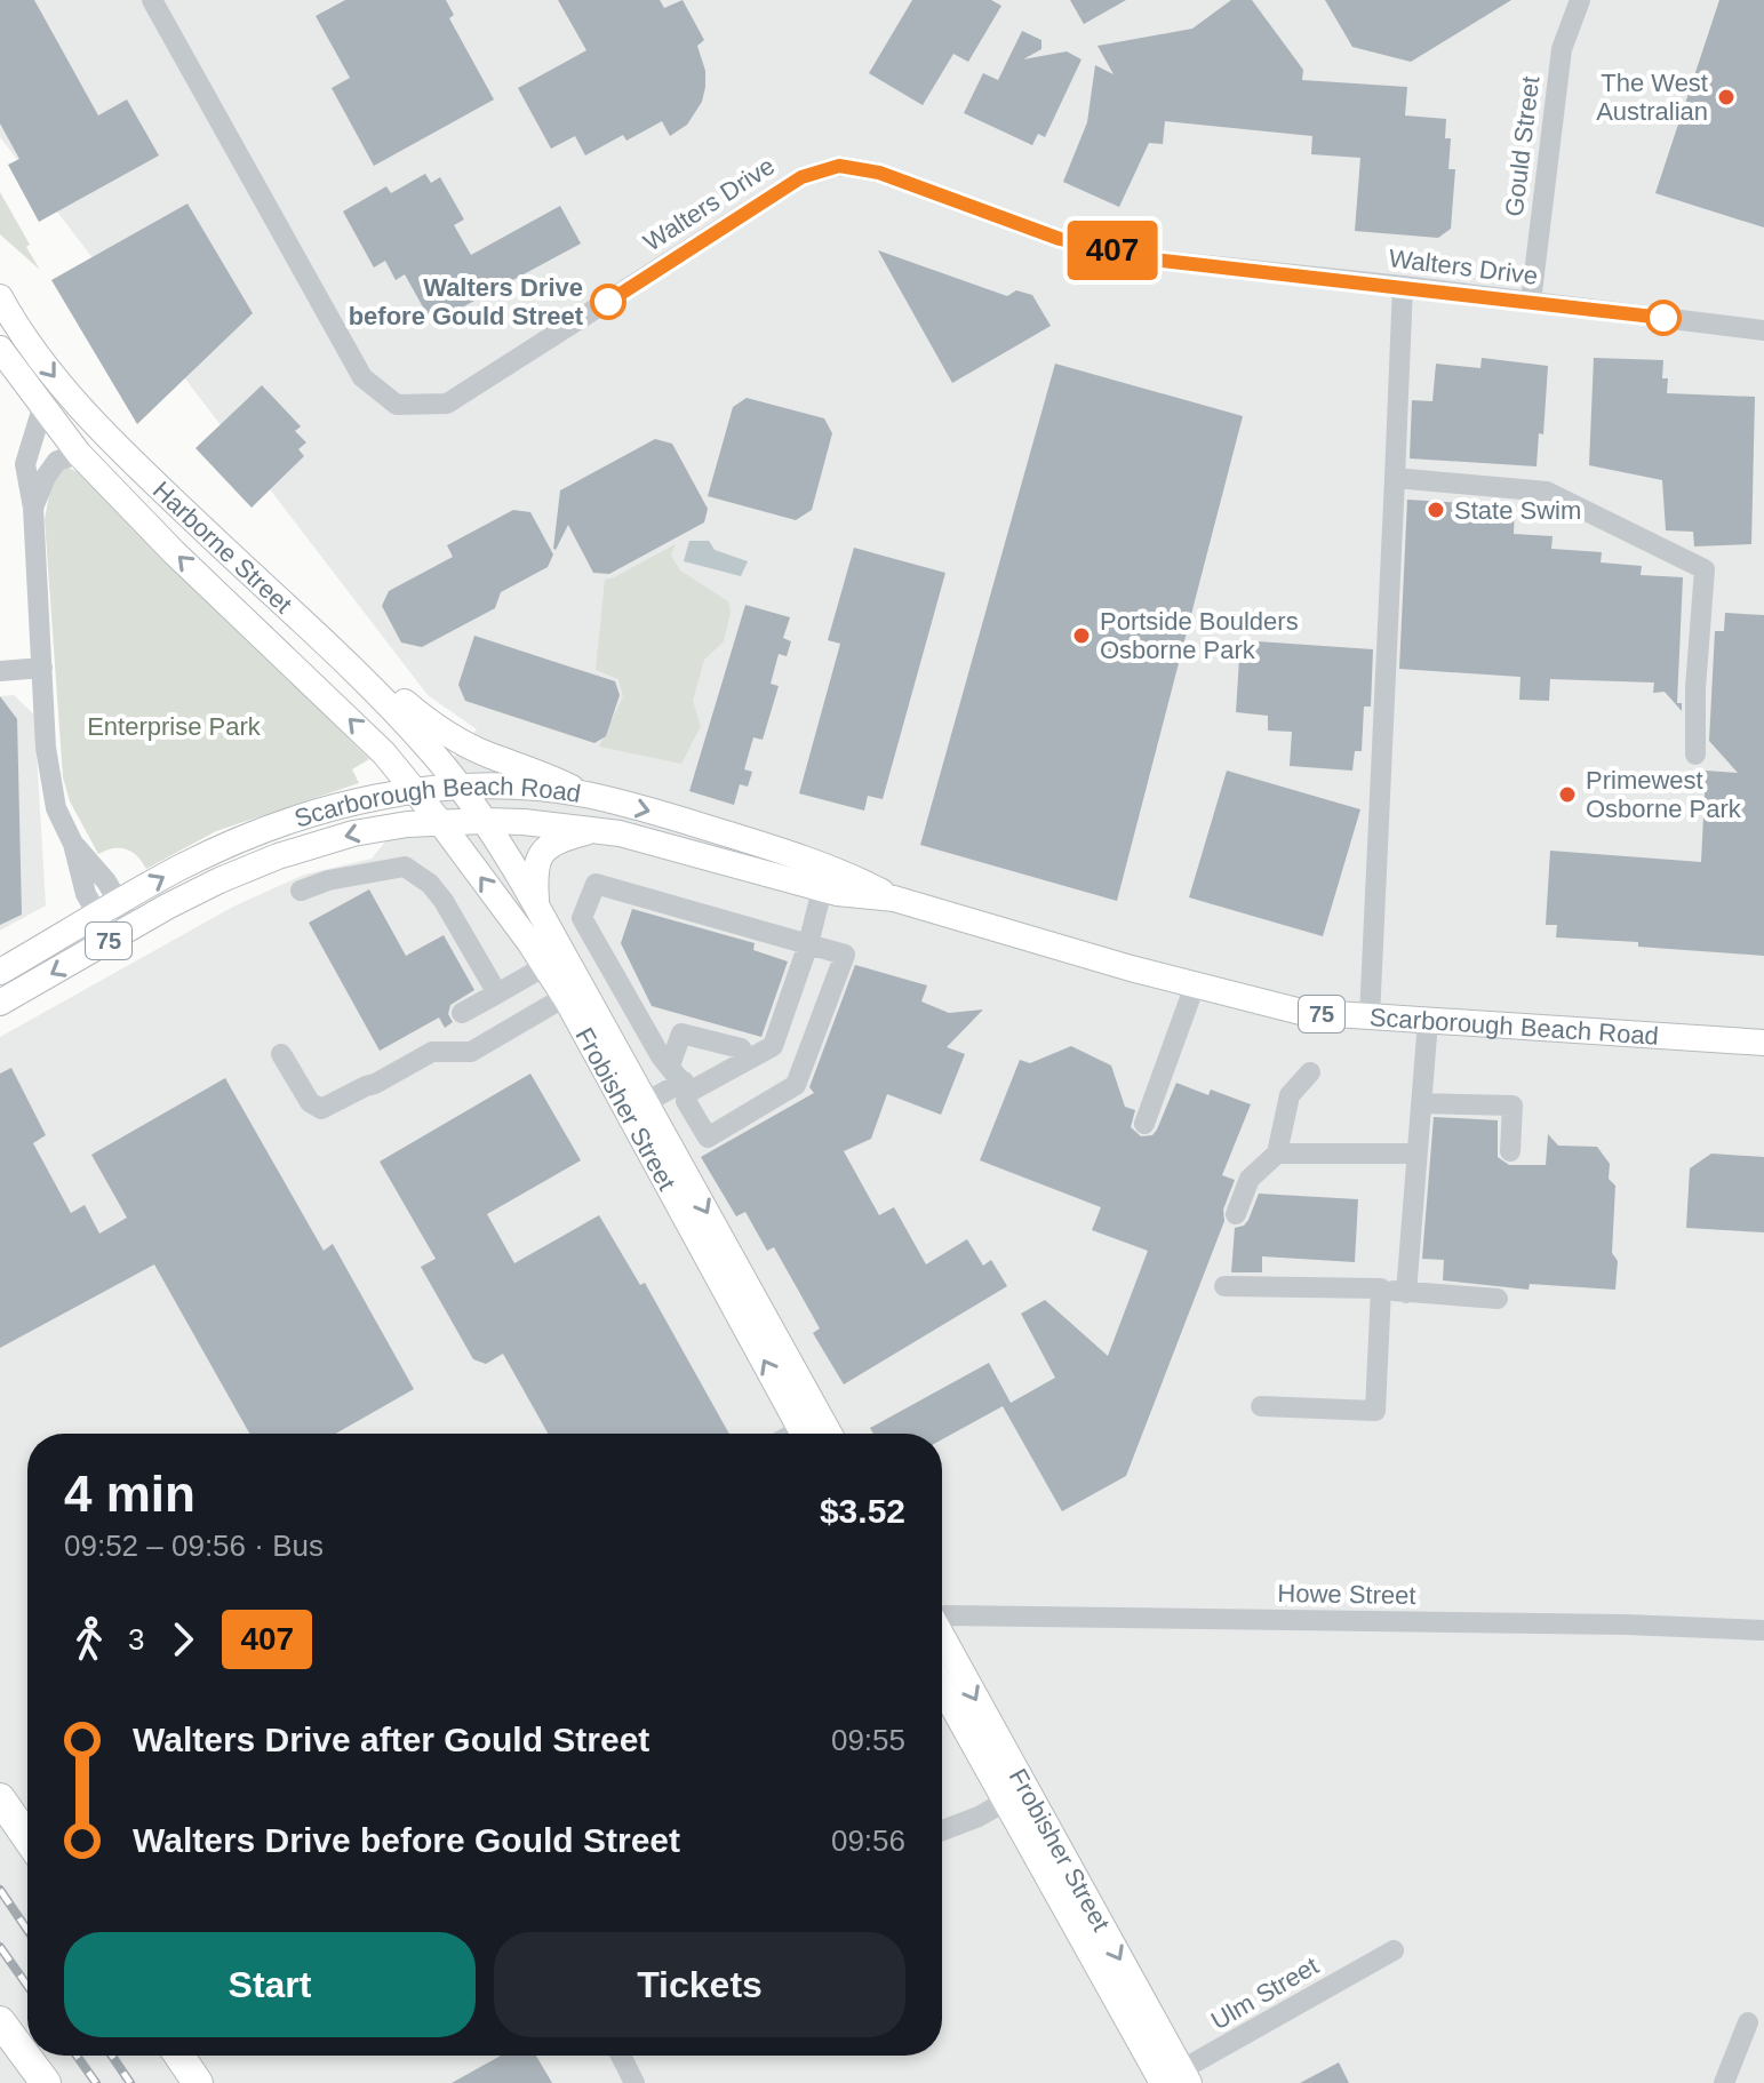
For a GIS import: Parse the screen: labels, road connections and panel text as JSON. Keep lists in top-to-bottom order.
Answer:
{
  "streets": {
    "main road": [
      "Harborne Street",
      "Scarborough Beach Road",
      "75",
      "Frobisher Street"
    ],
    "street": [
      "Gould Street",
      "Walters Drive",
      "Howe Street",
      "Ulm Street"
    ]
  },
  "crossings": [
    ["Gould Street", "Walters Drive"],
    ["Harborne Street", "Scarborough Beach Road"],
    ["Harborne Street", "Frobisher Street"],
    ["Scarborough Beach Road", "Frobisher Street"],
    ["Frobisher Street", "Ulm Street"]
  ],
  "parks": ["Enterprise Park"],
  "places": [
    "The West Australian",
    "Walters Drive before Gould Street",
    "State Swim",
    "Portside Boulders Osborne Park",
    "Primewest Osborne Park"
  ],
  "lines": ["bus line 407"],
  "page": {
    "on_map": "407",
    "heading": ["4 min", "09:52 – 09:56 · Bus", "$3.52"],
    "legs": ["3", "407"],
    "list": [
      {
        "name": "Walters Drive after Gould Street",
        "value": "09:55"
      },
      {
        "name": "Walters Drive before Gould Street",
        "value": "09:56"
      }
    ],
    "buttons": ["Start", "Tickets"]
  }
}
